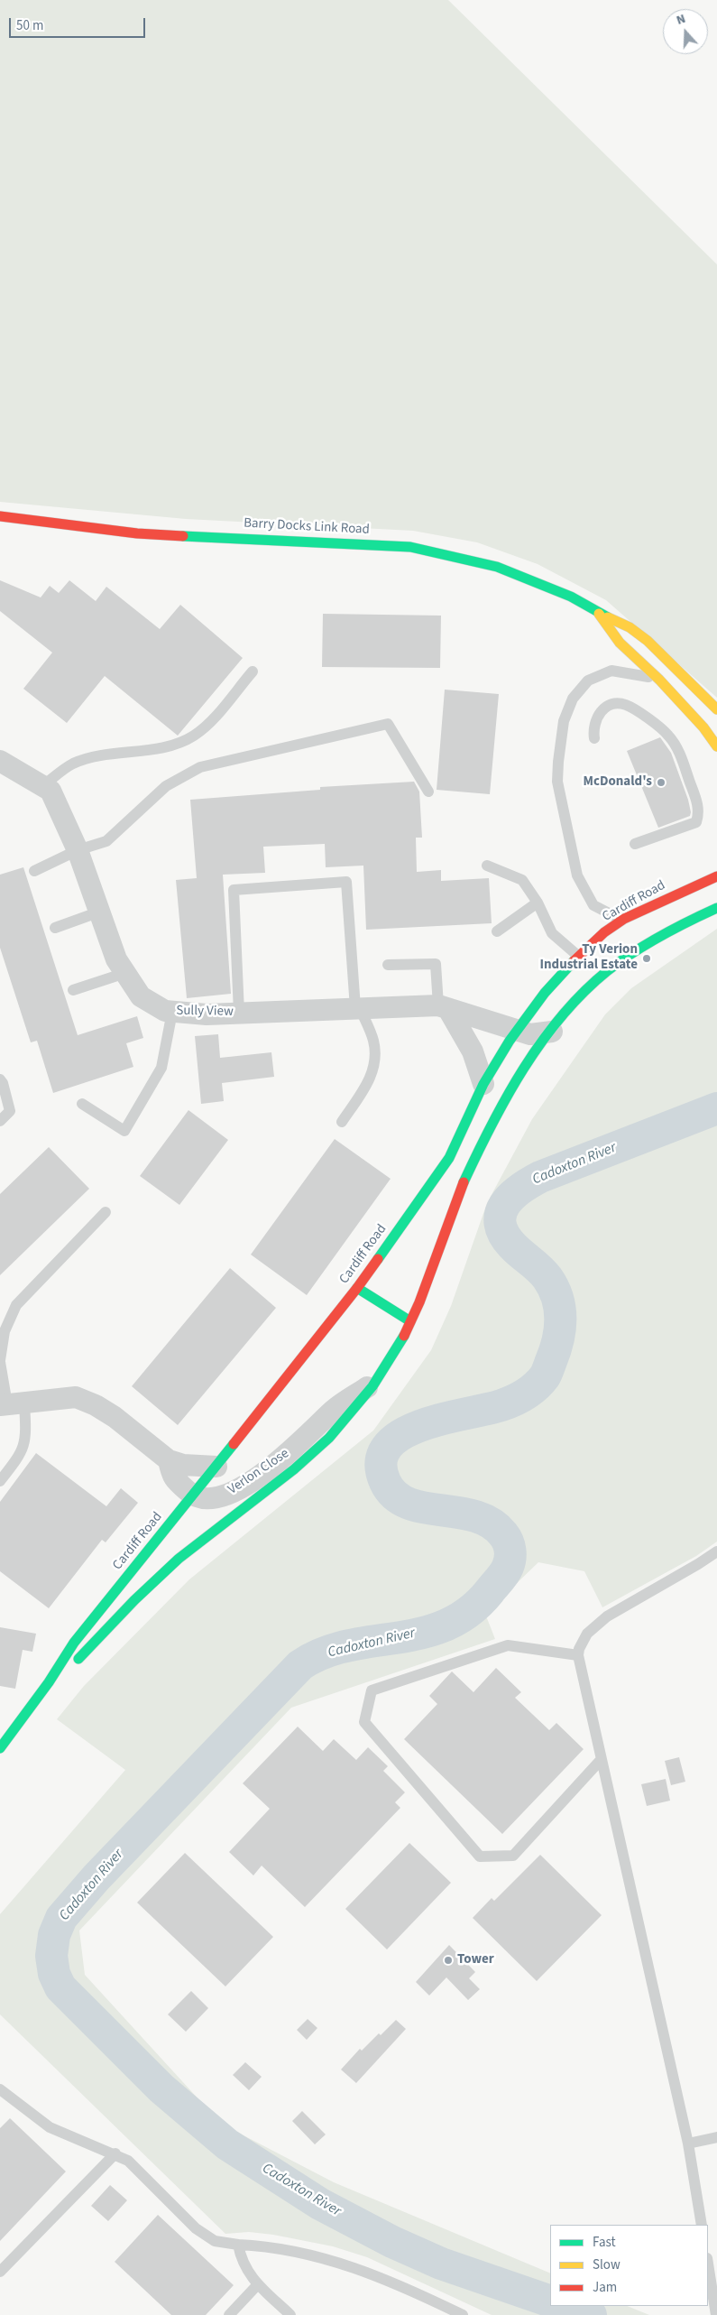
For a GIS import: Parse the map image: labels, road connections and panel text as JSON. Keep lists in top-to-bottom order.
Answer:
{
  "streets": {
    "main road": ["Barry Docks Link Road", "Cardiff Road"],
    "street": ["Sully View", "Verlon Close"]
  },
  "crossings": [
    ["Cardiff Road", "Sully View"],
    ["Cardiff Road", "Verlon Close"]
  ],
  "water": ["Cadoxton River"],
  "places": ["McDonald's", "Ty Verion Industrial Estate", "Tower"],
  "legend": ["Fast", "Slow", "Jam"],
  "scale_bar": "50 m",
  "north": "top"
}
